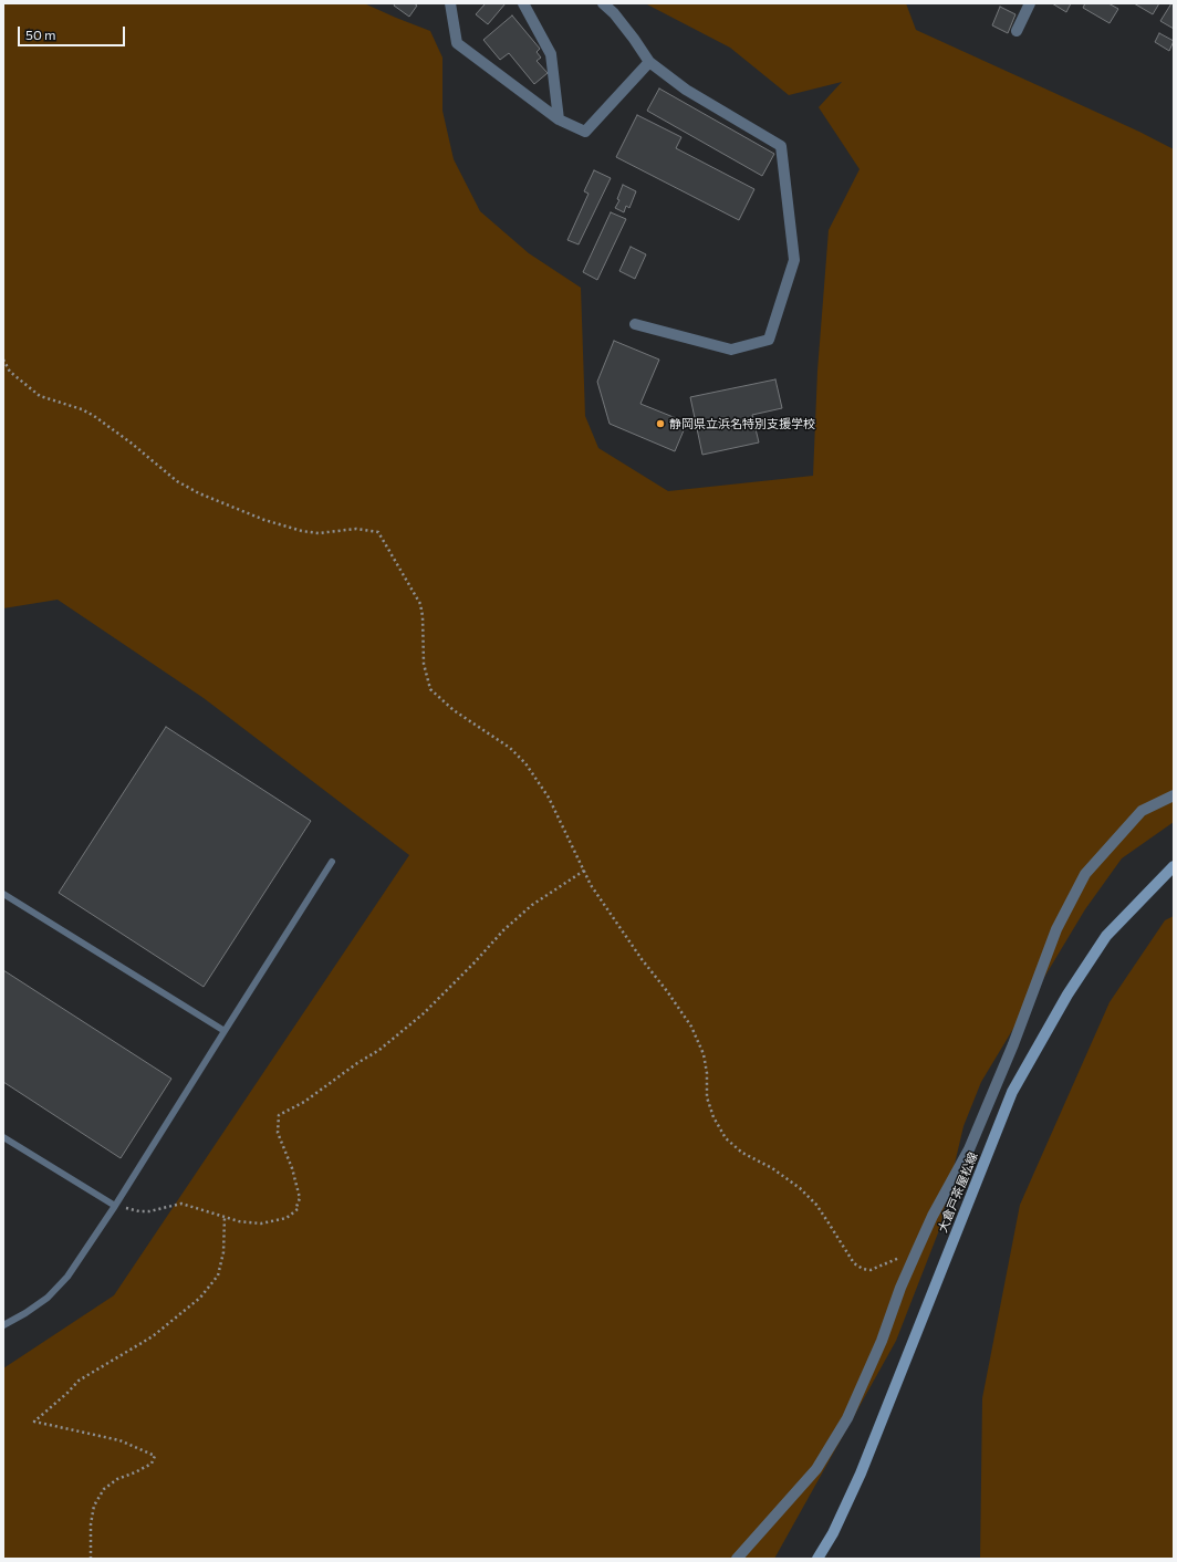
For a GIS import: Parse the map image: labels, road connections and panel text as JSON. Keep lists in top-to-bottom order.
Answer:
{
  "streets": {
    "street": ["大倉戸茶屋松線"]
  },
  "places": ["静岡県立浜名特別支援学校"],
  "scale_bar": "50 m"
}
